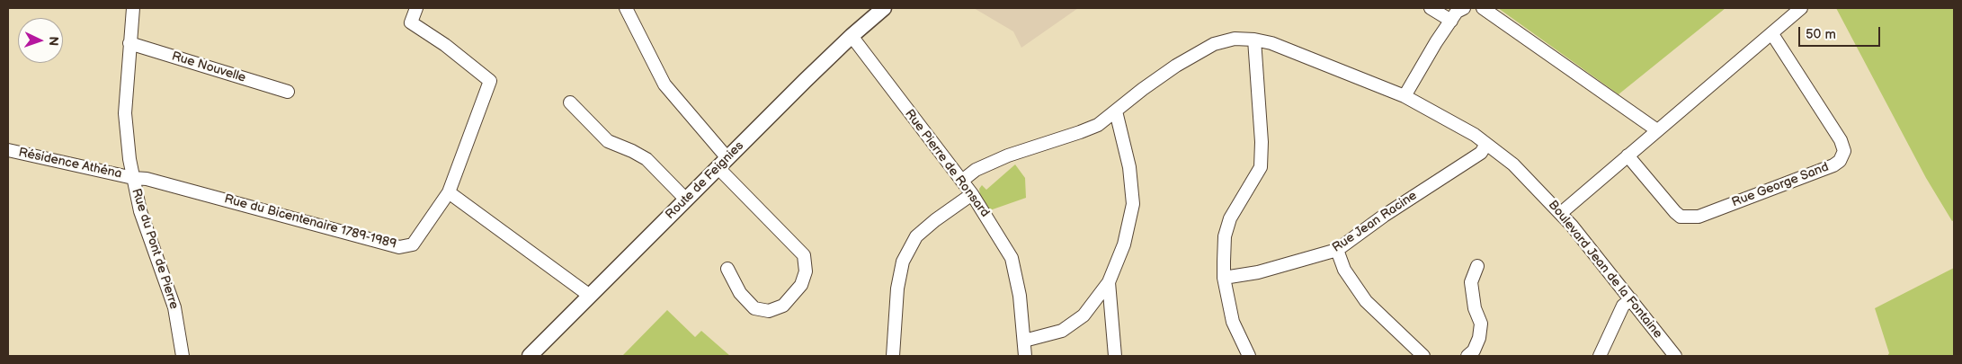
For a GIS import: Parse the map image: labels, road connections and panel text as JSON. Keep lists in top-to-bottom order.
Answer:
{
  "streets": {
    "street": [
      "Rue Nouvelle",
      "Résidence Athéna",
      "Rue Pierre de Ronsard",
      "Route de Feignies",
      "Rue George Sand",
      "Rue du Bicentenaire 1789-1989",
      "Rue Jean Racine",
      "Rue du Pont de Pierre",
      "Boulevard Jean de la Fontaine"
    ]
  },
  "crossings": [
    ["Rue Nouvelle", "Rue du Pont de Pierre"],
    ["Résidence Athéna", "Rue du Bicentenaire 1789-1989"],
    ["Résidence Athéna", "Rue du Pont de Pierre"],
    ["Rue Pierre de Ronsard", "Route de Feignies"],
    ["Rue Pierre de Ronsard", "Boulevard Jean de la Fontaine"],
    ["Rue du Bicentenaire 1789-1989", "Rue du Pont de Pierre"],
    ["Rue Jean Racine", "Boulevard Jean de la Fontaine"]
  ],
  "scale_bar": "50 m",
  "north": "right"
}
